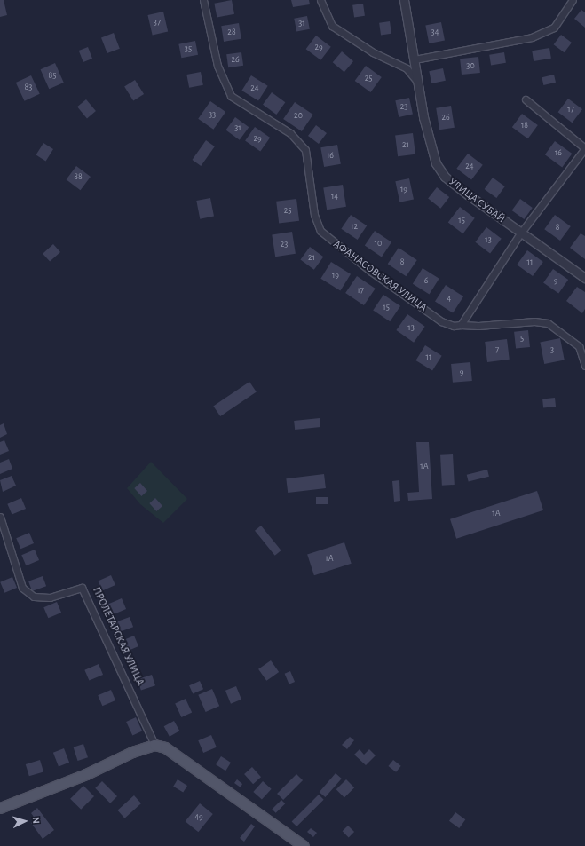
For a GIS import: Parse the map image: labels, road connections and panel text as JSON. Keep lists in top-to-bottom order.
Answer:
{
  "streets": {
    "street": ["УЛИЦА СУБАЙ", "АФАНАСОВСКАЯ УЛИЦА", "ПРОЛЕТАРСКАЯ УЛИЦА"]
  },
  "house_numbers": [
    "37",
    "31",
    "28",
    "34",
    "29",
    "35",
    "26",
    "30",
    "85",
    "25",
    "83",
    "24",
    "23",
    "17",
    "33",
    "20",
    "26",
    "18",
    "31",
    "29",
    "21",
    "16",
    "16",
    "24",
    "88",
    "19",
    "14",
    "25",
    "15",
    "12",
    "8",
    "13",
    "10",
    "23",
    "21",
    "8",
    "11",
    "19",
    "6",
    "9",
    "17",
    "4",
    "15",
    "13",
    "5",
    "7",
    "3",
    "11",
    "9",
    "1А",
    "1А",
    "1А",
    "49"
  ],
  "north": "right"
}
